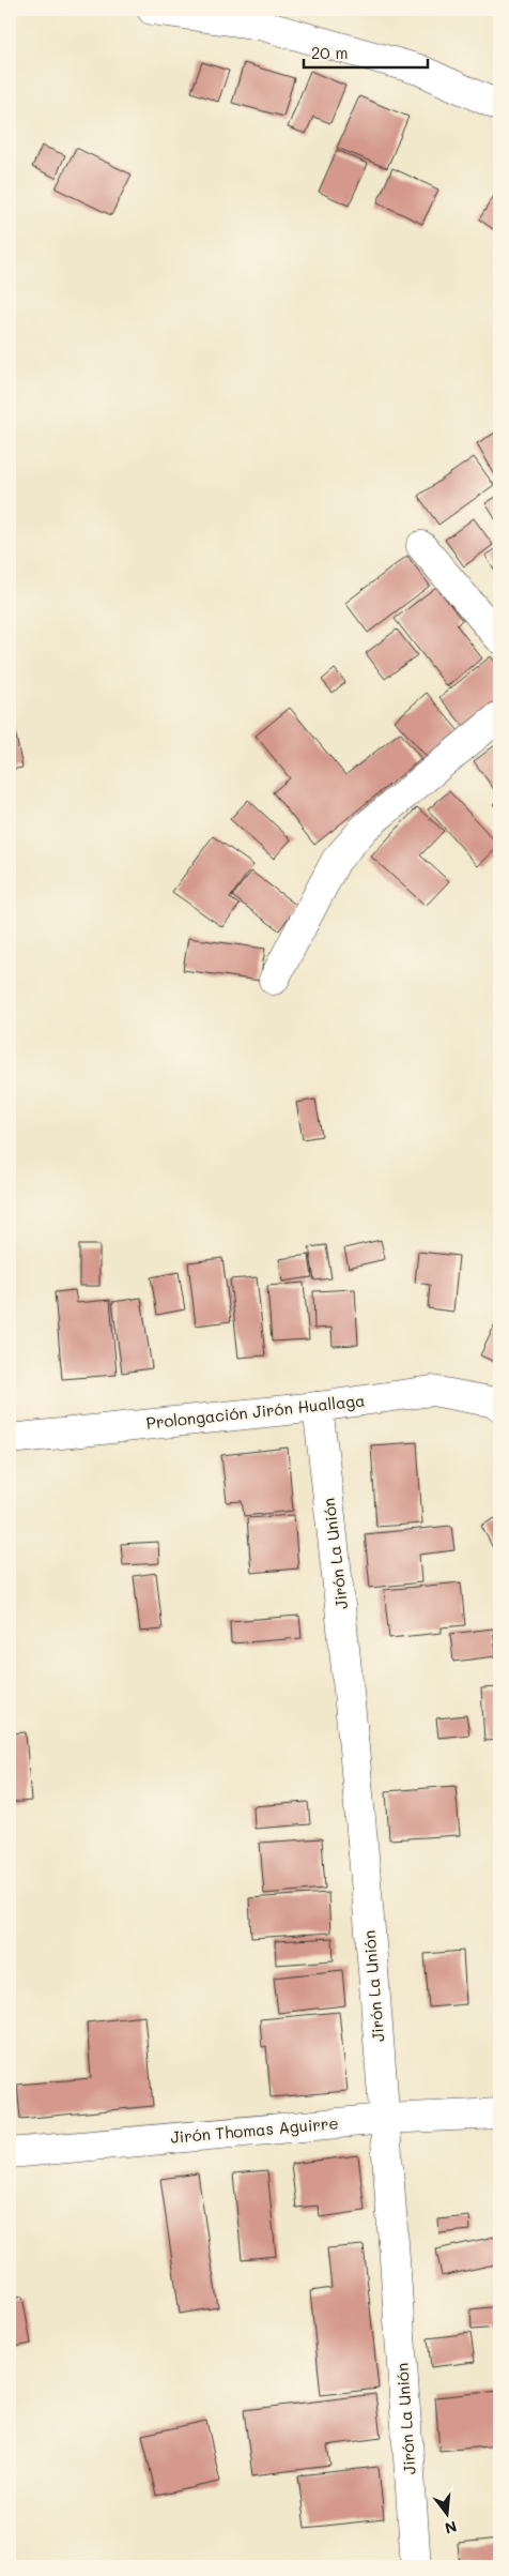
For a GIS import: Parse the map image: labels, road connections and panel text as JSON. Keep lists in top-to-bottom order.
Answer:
{
  "streets": {
    "street": ["Prolongación Jirón Huallaga", "Jirón La Unión", "Jirón Thomas Aguirre"]
  },
  "crossings": [
    ["Prolongación Jirón Huallaga", "Jirón La Unión"],
    ["Jirón La Unión", "Jirón Thomas Aguirre"]
  ],
  "scale_bar": "20 m",
  "north": "bottom"
}
